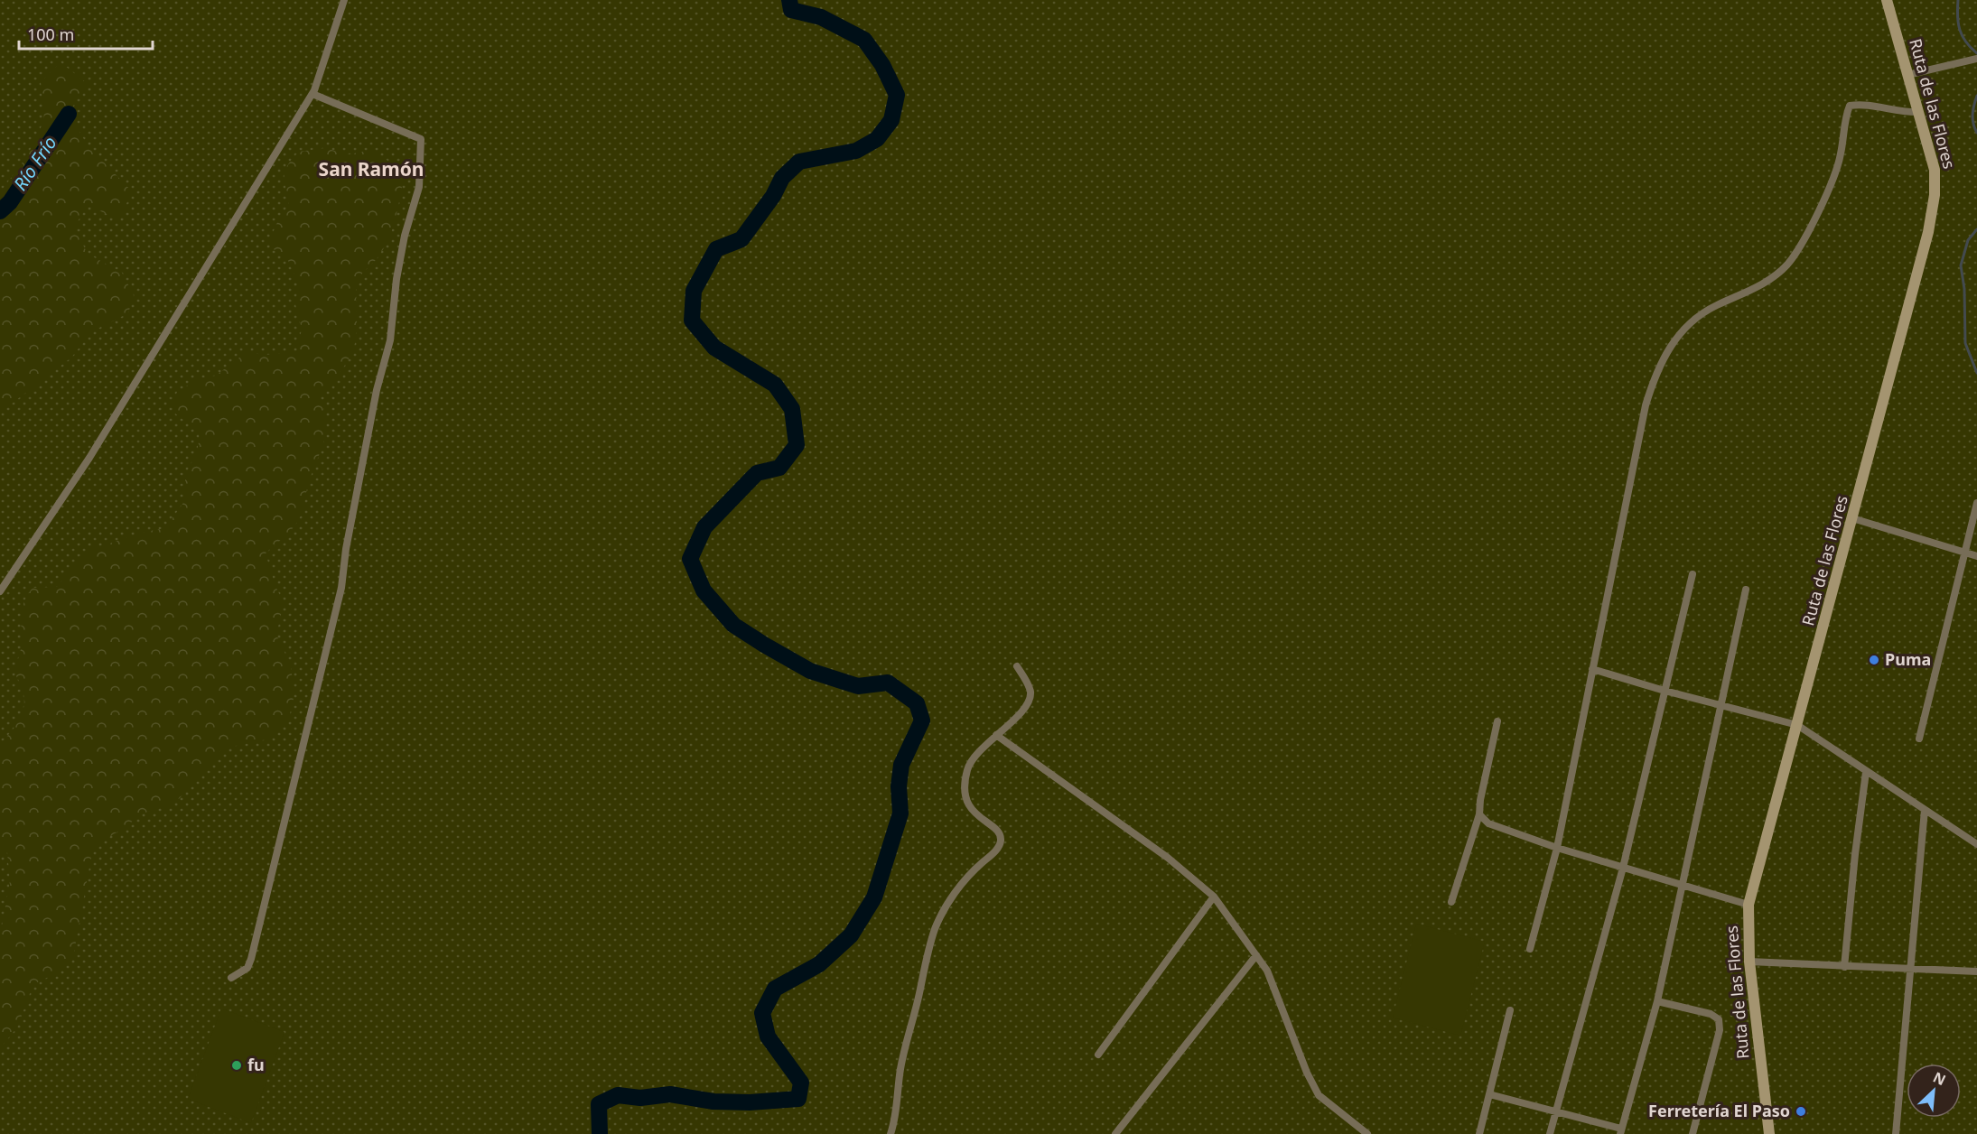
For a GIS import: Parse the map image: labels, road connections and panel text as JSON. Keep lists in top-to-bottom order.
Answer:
{
  "streets": {
    "main road": ["Ruta de las Flores"]
  },
  "districts": ["San Ramón"],
  "water": ["Río Frío"],
  "places": ["Puma", "fu", "Ferretería El Paso"],
  "scale_bar": "100 m",
  "north": "top right"
}
